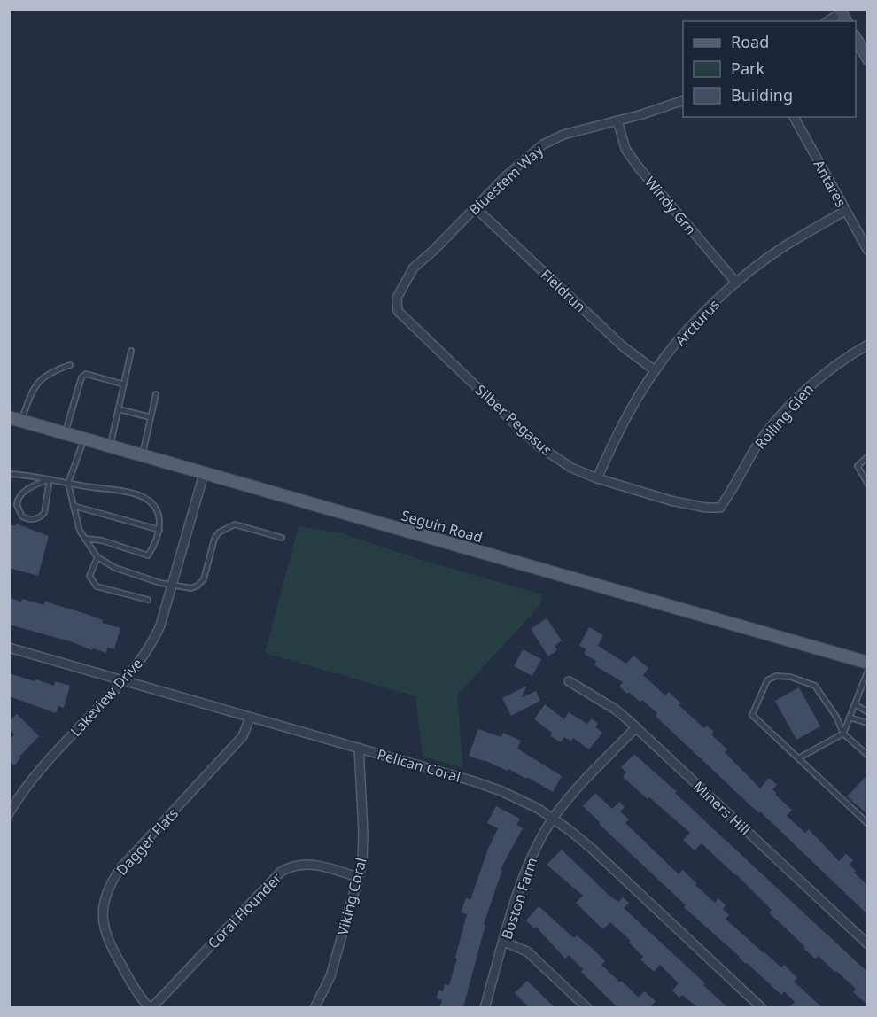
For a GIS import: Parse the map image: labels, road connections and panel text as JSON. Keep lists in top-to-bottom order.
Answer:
{
  "streets": {
    "main road": ["Seguin Road"],
    "street": [
      "Bluestem Way",
      "Antares",
      "Windy Grn",
      "Fieldrun",
      "Arcturus",
      "Rolling Glen",
      "Silber Pegasus",
      "Lakeview Drive",
      "Pelican Coral",
      "Miners Hill",
      "Dagger Flats",
      "Viking Coral",
      "Boston Farm",
      "Coral Flounder"
    ]
  },
  "crossings": [
    ["Bluestem Way", "Windy Grn"],
    ["Bluestem Way", "Fieldrun"],
    ["Bluestem Way", "Silber Pegasus"],
    ["Antares", "Arcturus"],
    ["Windy Grn", "Arcturus"],
    ["Fieldrun", "Arcturus"],
    ["Arcturus", "Silber Pegasus"],
    ["Rolling Glen", "Silber Pegasus"],
    ["Seguin Road", "Lakeview Drive"],
    ["Lakeview Drive", "Pelican Coral"],
    ["Pelican Coral", "Dagger Flats"],
    ["Pelican Coral", "Viking Coral"],
    ["Pelican Coral", "Boston Farm"],
    ["Miners Hill", "Boston Farm"],
    ["Dagger Flats", "Coral Flounder"],
    ["Viking Coral", "Coral Flounder"]
  ],
  "legend": ["Road", "Park", "Building"]
}
